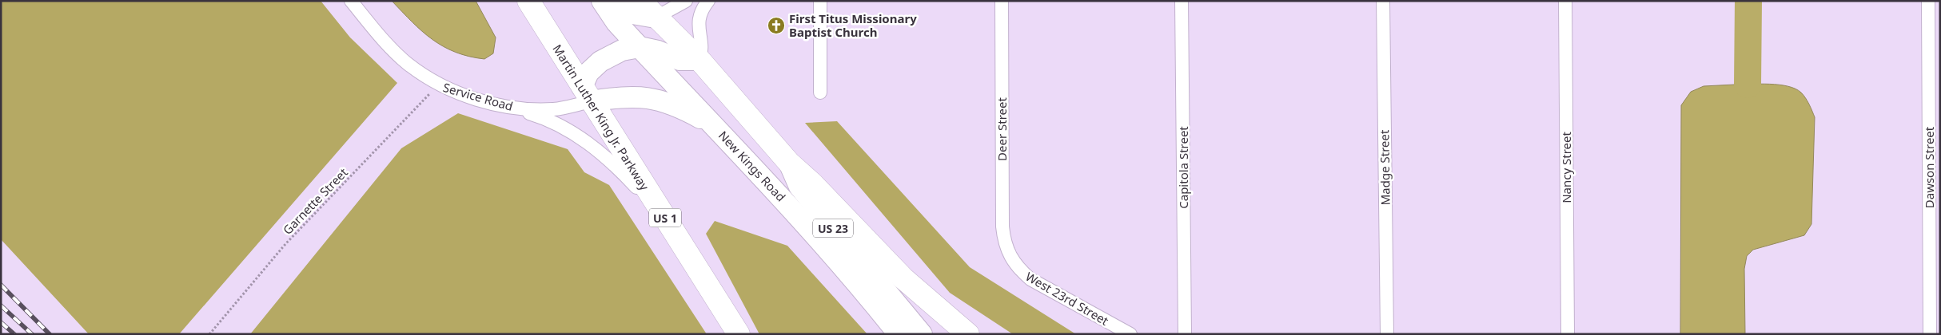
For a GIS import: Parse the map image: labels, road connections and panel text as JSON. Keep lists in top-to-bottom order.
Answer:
{
  "streets": {
    "highway": ["Martin Luther King Jr. Parkway", "New Kings Road", "US 1"],
    "main road": ["US 23"],
    "street": [
      "Service Road",
      "Deer Street",
      "Capitola Street",
      "Madge Street",
      "Nancy Street",
      "Dawson Street",
      "West 23rd Street"
    ],
    "path": ["Garnette Street"]
  },
  "crossings": [
    ["Service Road", "Martin Luther King Jr. Parkway"],
    ["Service Road", "Garnette Street"],
    ["Deer Street", "West 23rd Street"]
  ],
  "places": {
    "church": ["First Titus Missionary Baptist Church"]
  }
}
